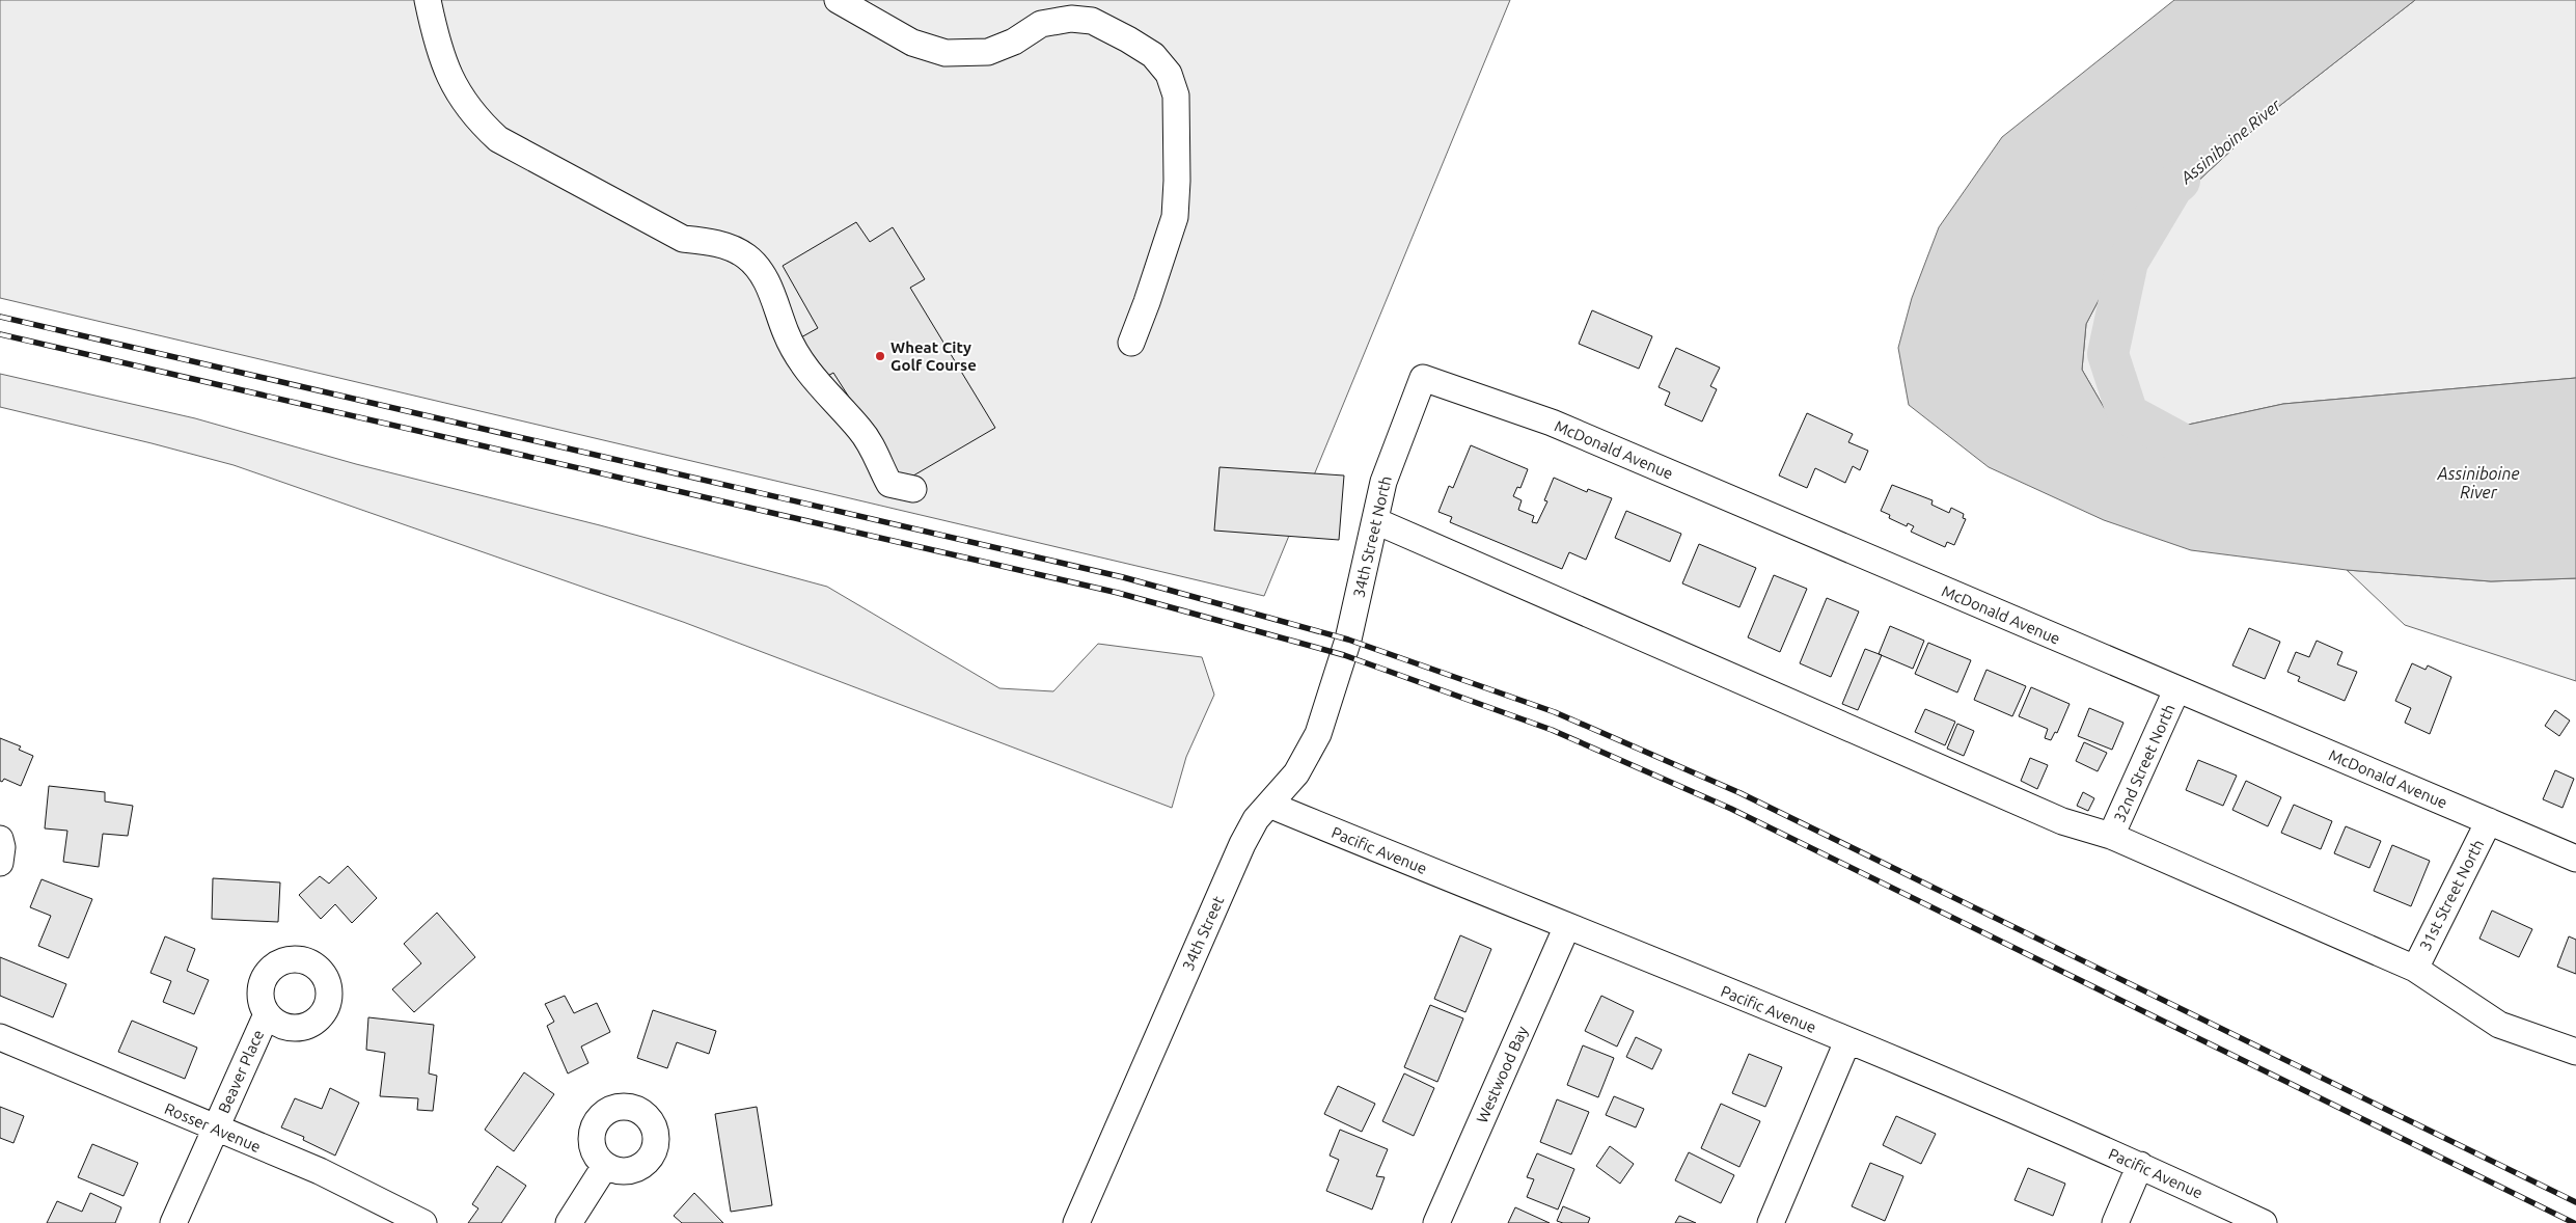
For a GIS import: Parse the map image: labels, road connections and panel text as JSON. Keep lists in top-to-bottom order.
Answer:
{
  "streets": {
    "street": [
      "McDonald Avenue",
      "34th Street North",
      "32nd Street North",
      "Pacific Avenue",
      "31st Street North",
      "34th Street",
      "Beaver Place",
      "Westwood Bay",
      "Rosser Avenue"
    ]
  },
  "crossings": [
    ["McDonald Avenue", "34th Street North"],
    ["McDonald Avenue", "32nd Street North"],
    ["McDonald Avenue", "31st Street North"],
    ["34th Street North", "34th Street"],
    ["Pacific Avenue", "34th Street"],
    ["Pacific Avenue", "Westwood Bay"],
    ["Beaver Place", "Rosser Avenue"]
  ],
  "water": ["Assiniboine River"],
  "places": ["Wheat City Golf Course"]
}
